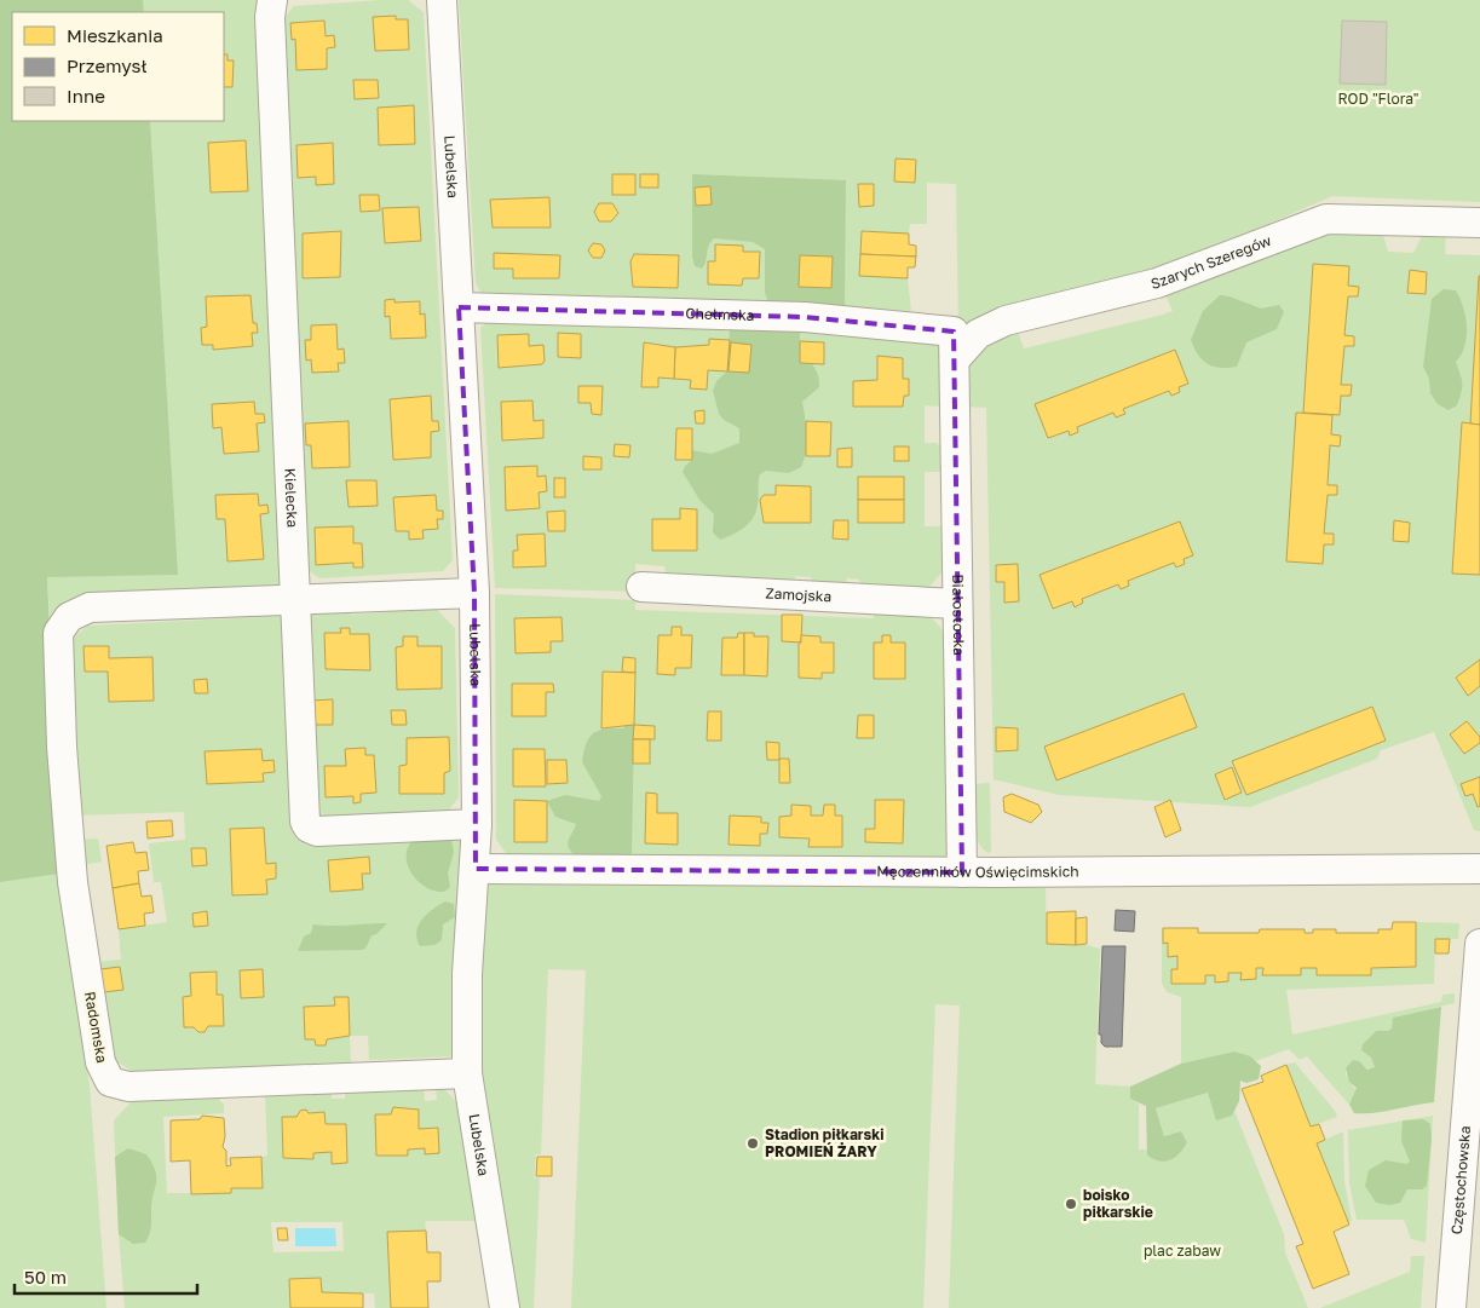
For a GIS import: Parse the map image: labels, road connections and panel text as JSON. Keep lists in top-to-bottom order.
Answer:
{
  "streets": {
    "street": [
      "Lubelska",
      "Szarych Szeregów",
      "Chełmska",
      "Kielecka",
      "Zamojska",
      "Białostocka",
      "Męczenników Oświęcimskich",
      "Radomska",
      "Częstochowska"
    ]
  },
  "crossings": [
    ["Lubelska", "Chełmska"],
    ["Lubelska", "Kielecka"],
    ["Lubelska", "Męczenników Oświęcimskich"],
    ["Lubelska", "Radomska"],
    ["Szarych Szeregów", "Chełmska"],
    ["Szarych Szeregów", "Białostocka"],
    ["Chełmska", "Białostocka"],
    ["Kielecka", "Radomska"],
    ["Zamojska", "Białostocka"],
    ["Białostocka", "Męczenników Oświęcimskich"]
  ],
  "parks": ["ROD \"Flora\"", "plac zabaw"],
  "places": ["Stadion piłkarski PROMIEŃ ŻARY", "boisko piłkarskie"],
  "legend": ["Mieszkania", "Przemysł", "Inne"],
  "scale_bar": "50 m"
}
